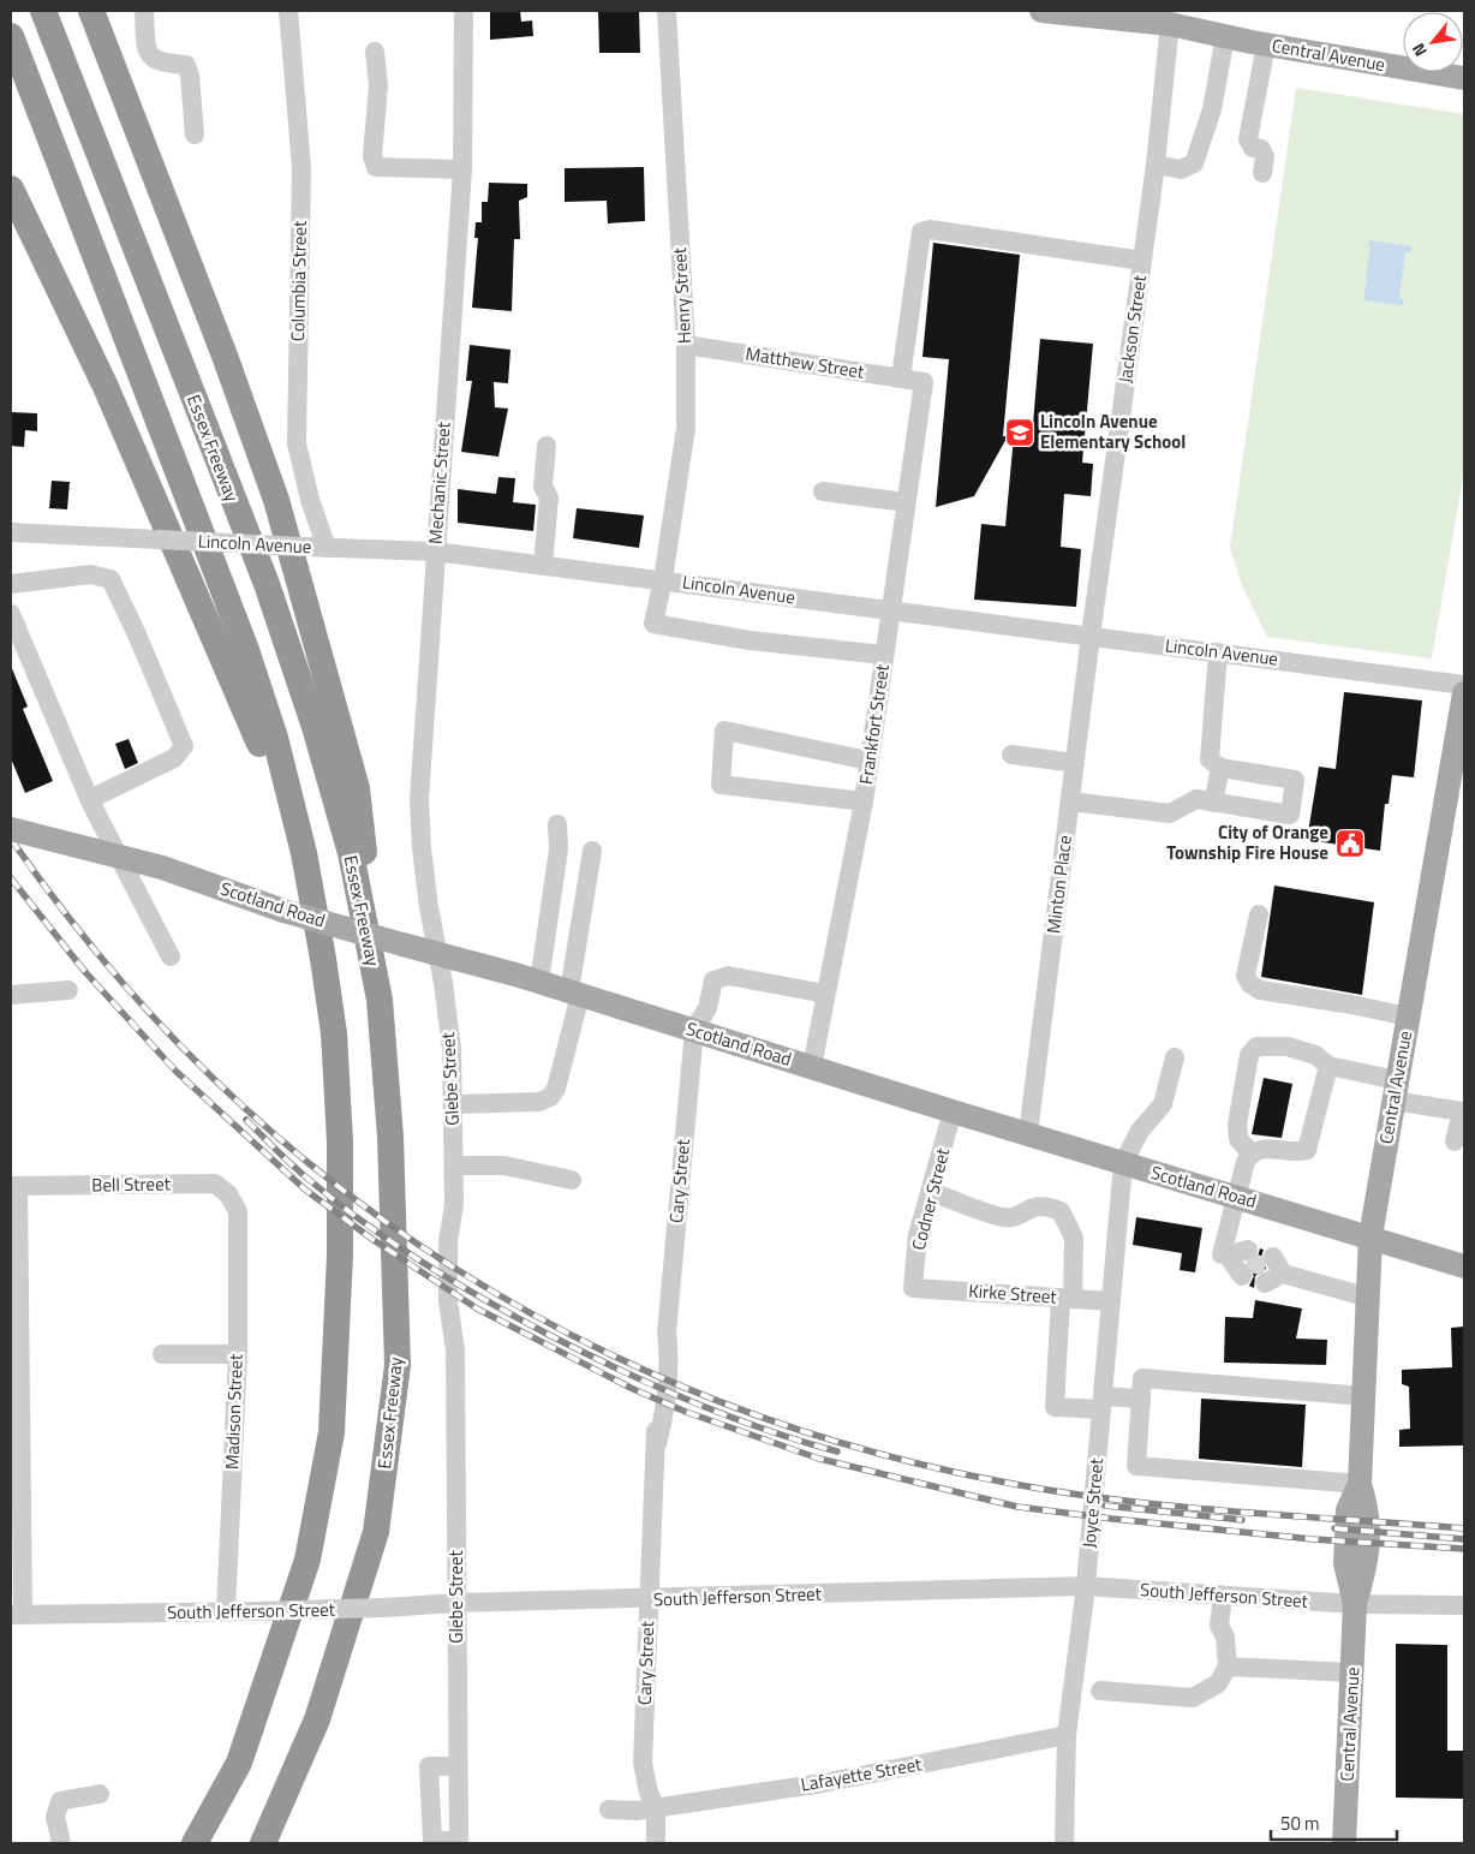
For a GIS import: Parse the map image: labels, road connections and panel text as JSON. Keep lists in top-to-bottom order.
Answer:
{
  "streets": {
    "highway": ["Essex Freeway"],
    "main road": ["Central Avenue", "Scotland Road"],
    "street": [
      "Columbia Street",
      "Henry Street",
      "Jackson Street",
      "Matthew Street",
      "Mechanic Street",
      "Lincoln Avenue",
      "Frankfort Street",
      "Minton Place",
      "Glebe Street",
      "Cary Street",
      "Bell Street",
      "Codner Street",
      "Kirke Street",
      "Madison Street",
      "Joyce Street",
      "South Jefferson Street",
      "Lafayette Street"
    ]
  },
  "crossings": [
    ["Central Avenue", "Jackson Street"],
    ["Central Avenue", "Scotland Road"],
    ["Central Avenue", "South Jefferson Street"],
    ["Columbia Street", "Lincoln Avenue"],
    ["Henry Street", "Matthew Street"],
    ["Henry Street", "Lincoln Avenue"],
    ["Henry Street", "Frankfort Street"],
    ["Jackson Street", "Lincoln Avenue"],
    ["Jackson Street", "Minton Place"],
    ["Matthew Street", "Frankfort Street"],
    ["Mechanic Street", "Lincoln Avenue"],
    ["Mechanic Street", "Scotland Road"],
    ["Mechanic Street", "Glebe Street"],
    ["Lincoln Avenue", "Frankfort Street"],
    ["Lincoln Avenue", "Minton Place"],
    ["Frankfort Street", "Scotland Road"],
    ["Minton Place", "Scotland Road"],
    ["Scotland Road", "Glebe Street"],
    ["Scotland Road", "Cary Street"],
    ["Scotland Road", "Codner Street"],
    ["Scotland Road", "Joyce Street"],
    ["Glebe Street", "South Jefferson Street"],
    ["Cary Street", "South Jefferson Street"],
    ["Cary Street", "Lafayette Street"],
    ["Bell Street", "Madison Street"],
    ["Codner Street", "Kirke Street"],
    ["Kirke Street", "Joyce Street"],
    ["Madison Street", "South Jefferson Street"],
    ["Joyce Street", "South Jefferson Street"],
    ["Joyce Street", "Lafayette Street"]
  ],
  "places": {
    "school or university": ["Lincoln Avenue Elementary School"],
    "public building": ["City of Orange Township Fire House"]
  },
  "scale_bar": "50 m",
  "north": "bottom left"
}
